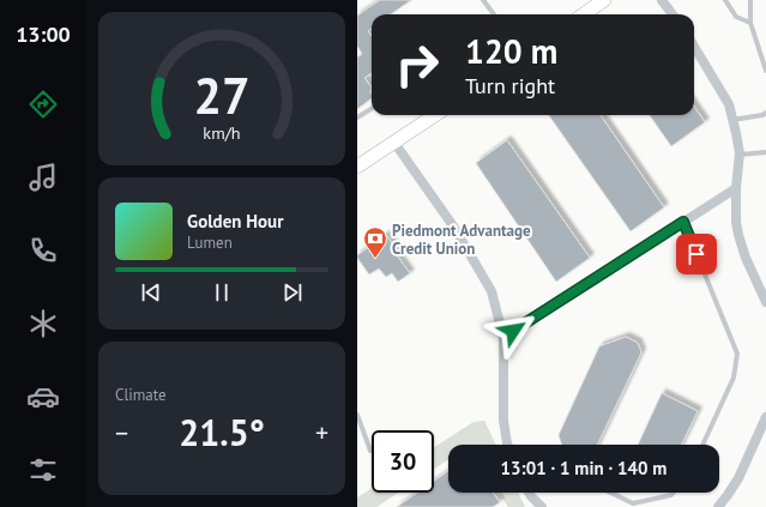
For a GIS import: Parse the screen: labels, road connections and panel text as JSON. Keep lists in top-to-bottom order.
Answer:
{
  "places": {
    "bank": ["Piedmont Advantage Credit Union"]
  },
  "page": {
    "tabs": "13:00",
    "turn": ["120 m", "Turn right"],
    "song": ["Golden Hour", "Lumen"],
    "tile": "Climate",
    "heat": ["−", "21.5°", "+"],
    "limit": "30",
    "trip": "13:01 · 1 min · 140 m",
    "gauge": ["27", "km/h"]
  }
}
